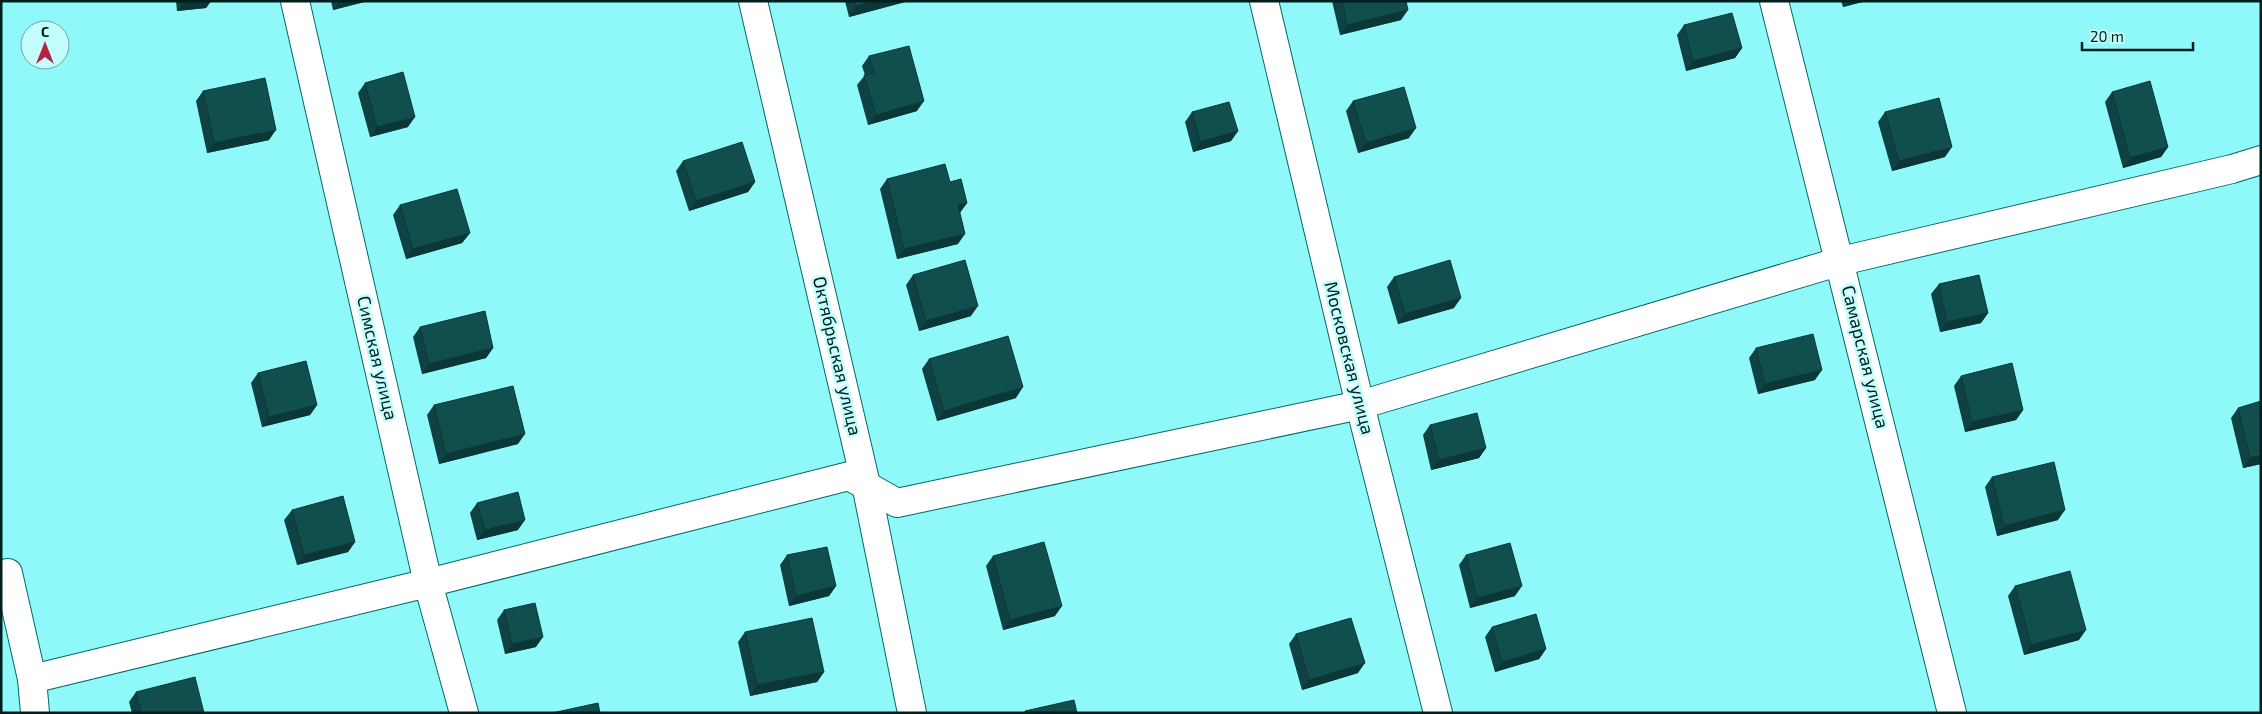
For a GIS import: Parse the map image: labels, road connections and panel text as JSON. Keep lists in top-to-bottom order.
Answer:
{
  "streets": {
    "street": [
      "Октябрьская улица",
      "Самарская улица",
      "Симская улица",
      "Московская улица"
    ]
  },
  "scale_bar": "20 m",
  "north": "top"
}
